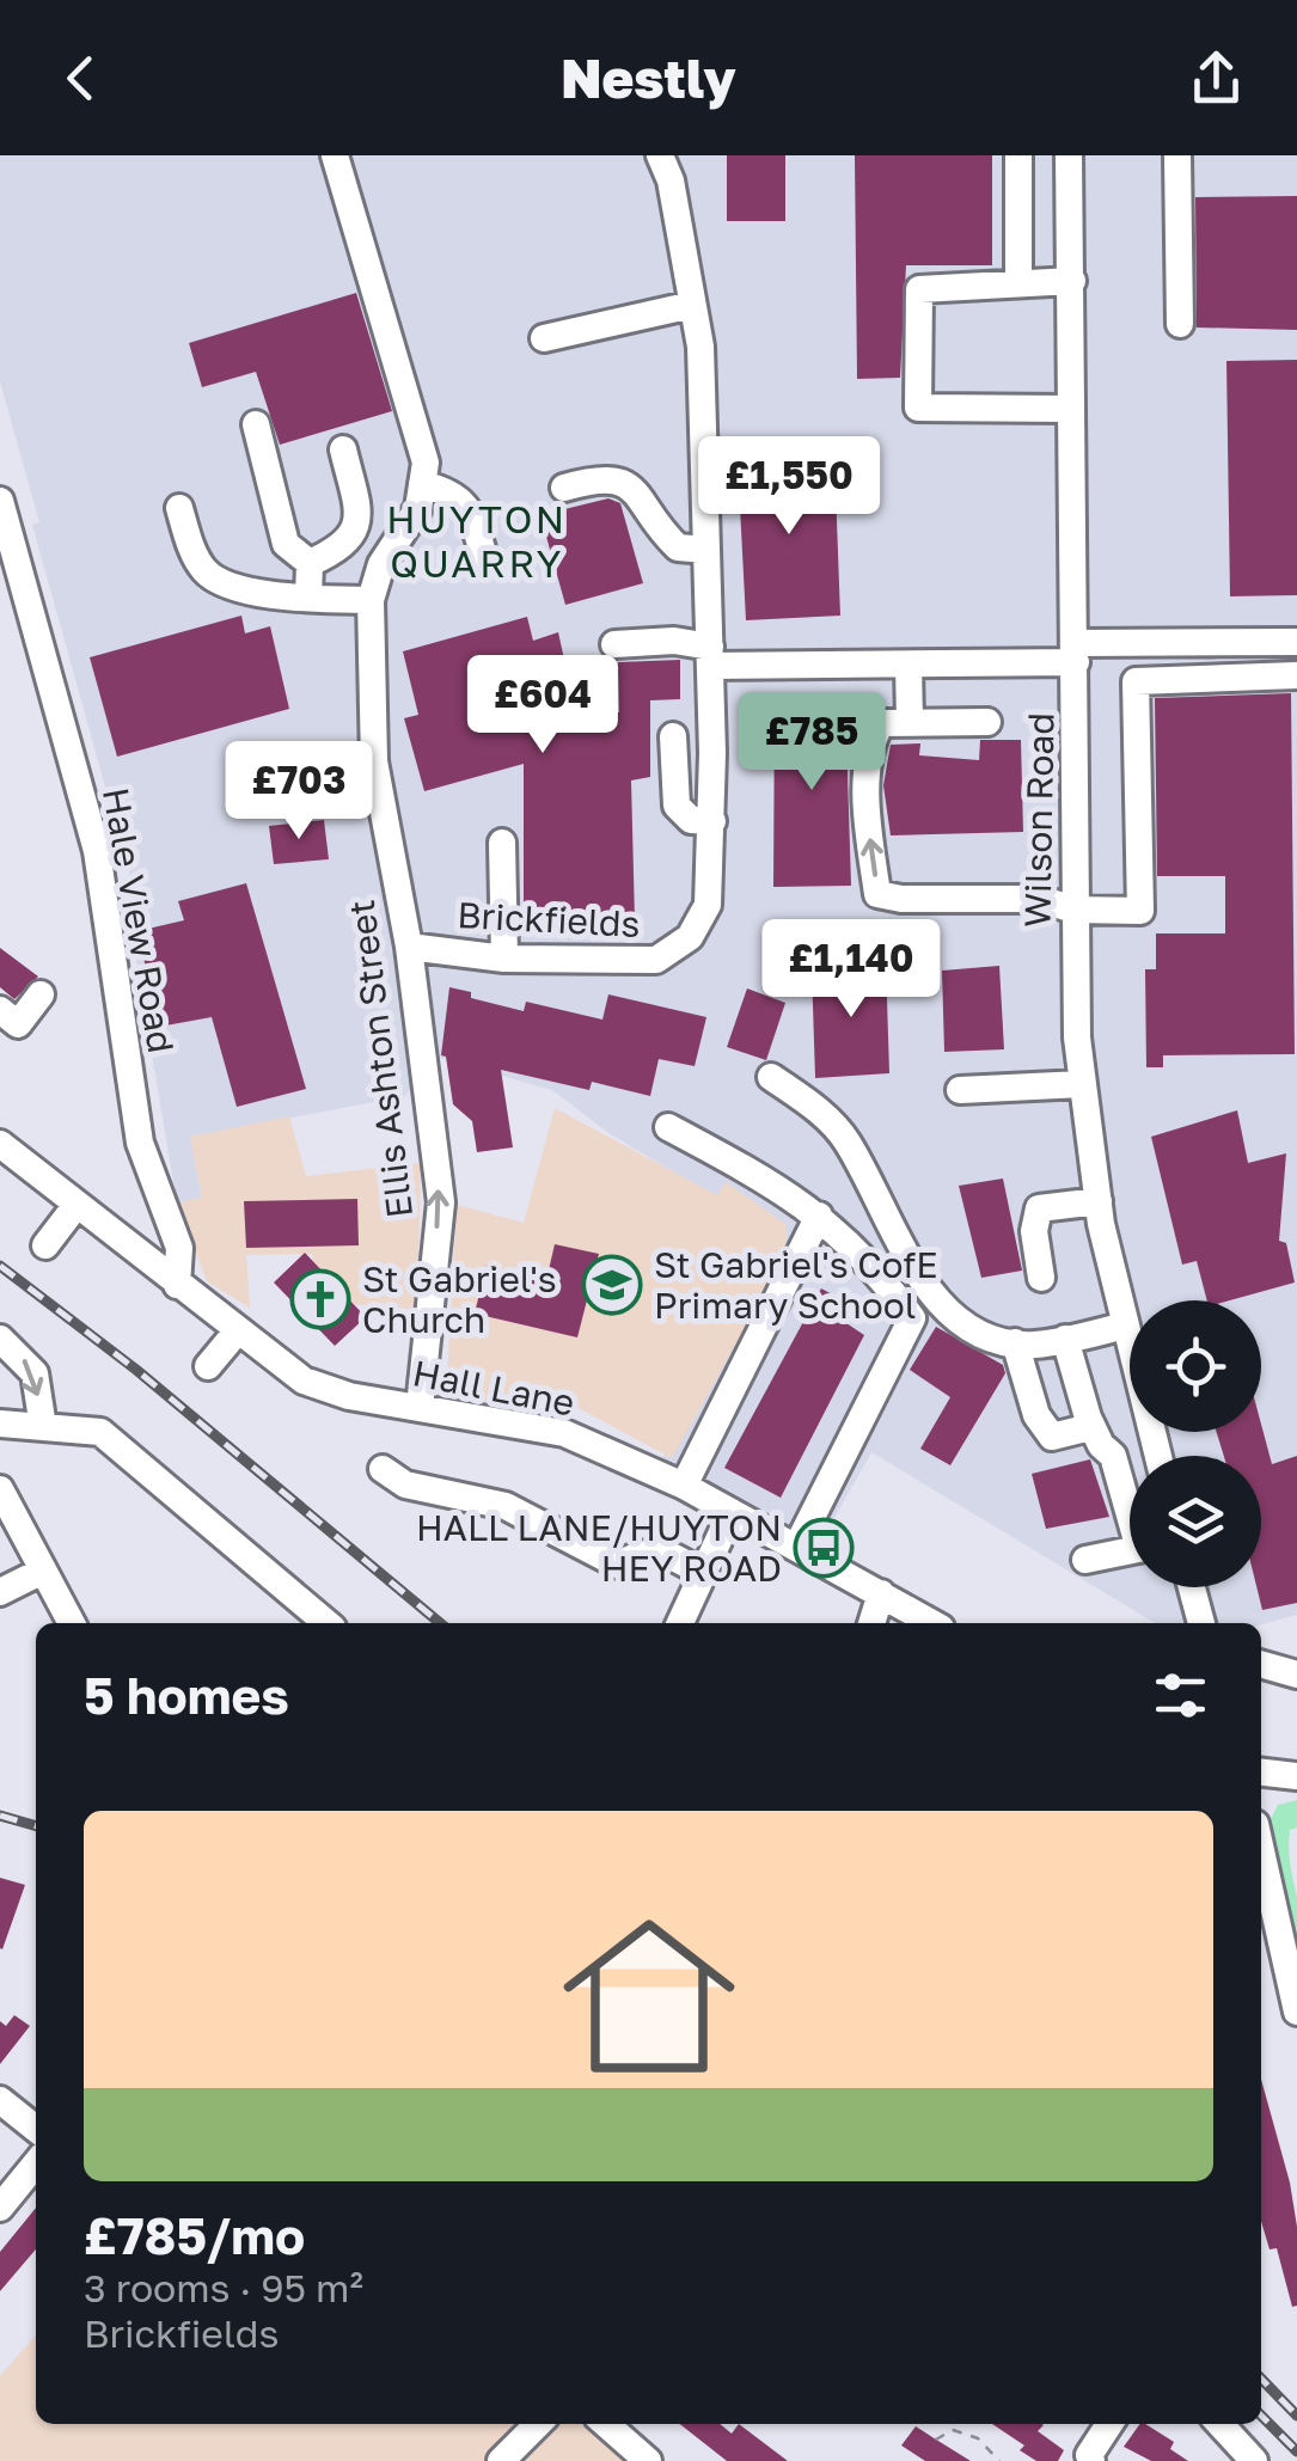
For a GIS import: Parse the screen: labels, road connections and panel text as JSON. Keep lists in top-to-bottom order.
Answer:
{
  "streets": {
    "street": [
      "Wilson Road",
      "Brickfields",
      "Hale View Road",
      "Ellis Ashton Street",
      "Hall Lane"
    ]
  },
  "crossings": [
    ["Brickfields", "Ellis Ashton Street"],
    ["Hale View Road", "Hall Lane"],
    ["Ellis Ashton Street", "Hall Lane"]
  ],
  "one_way": ["Ellis Ashton Street"],
  "districts": ["HUYTON QUARRY"],
  "places": {
    "school or university": ["St Gabriel's CofE Primary School"],
    "church": ["St Gabriel's Church"],
    "bus stop": ["HALL LANE/HUYTON HEY ROAD"]
  },
  "page": {
    "header": "Nestly",
    "price": [
      "£1,550",
      "£604",
      "£785",
      "£703",
      "£1,140"
    ],
    "heading": "5 homes",
    "list": [
      {
        "name": "£785/mo",
        "note": "3 rooms · 95 m² · Brickfields"
      }
    ]
  }
}
